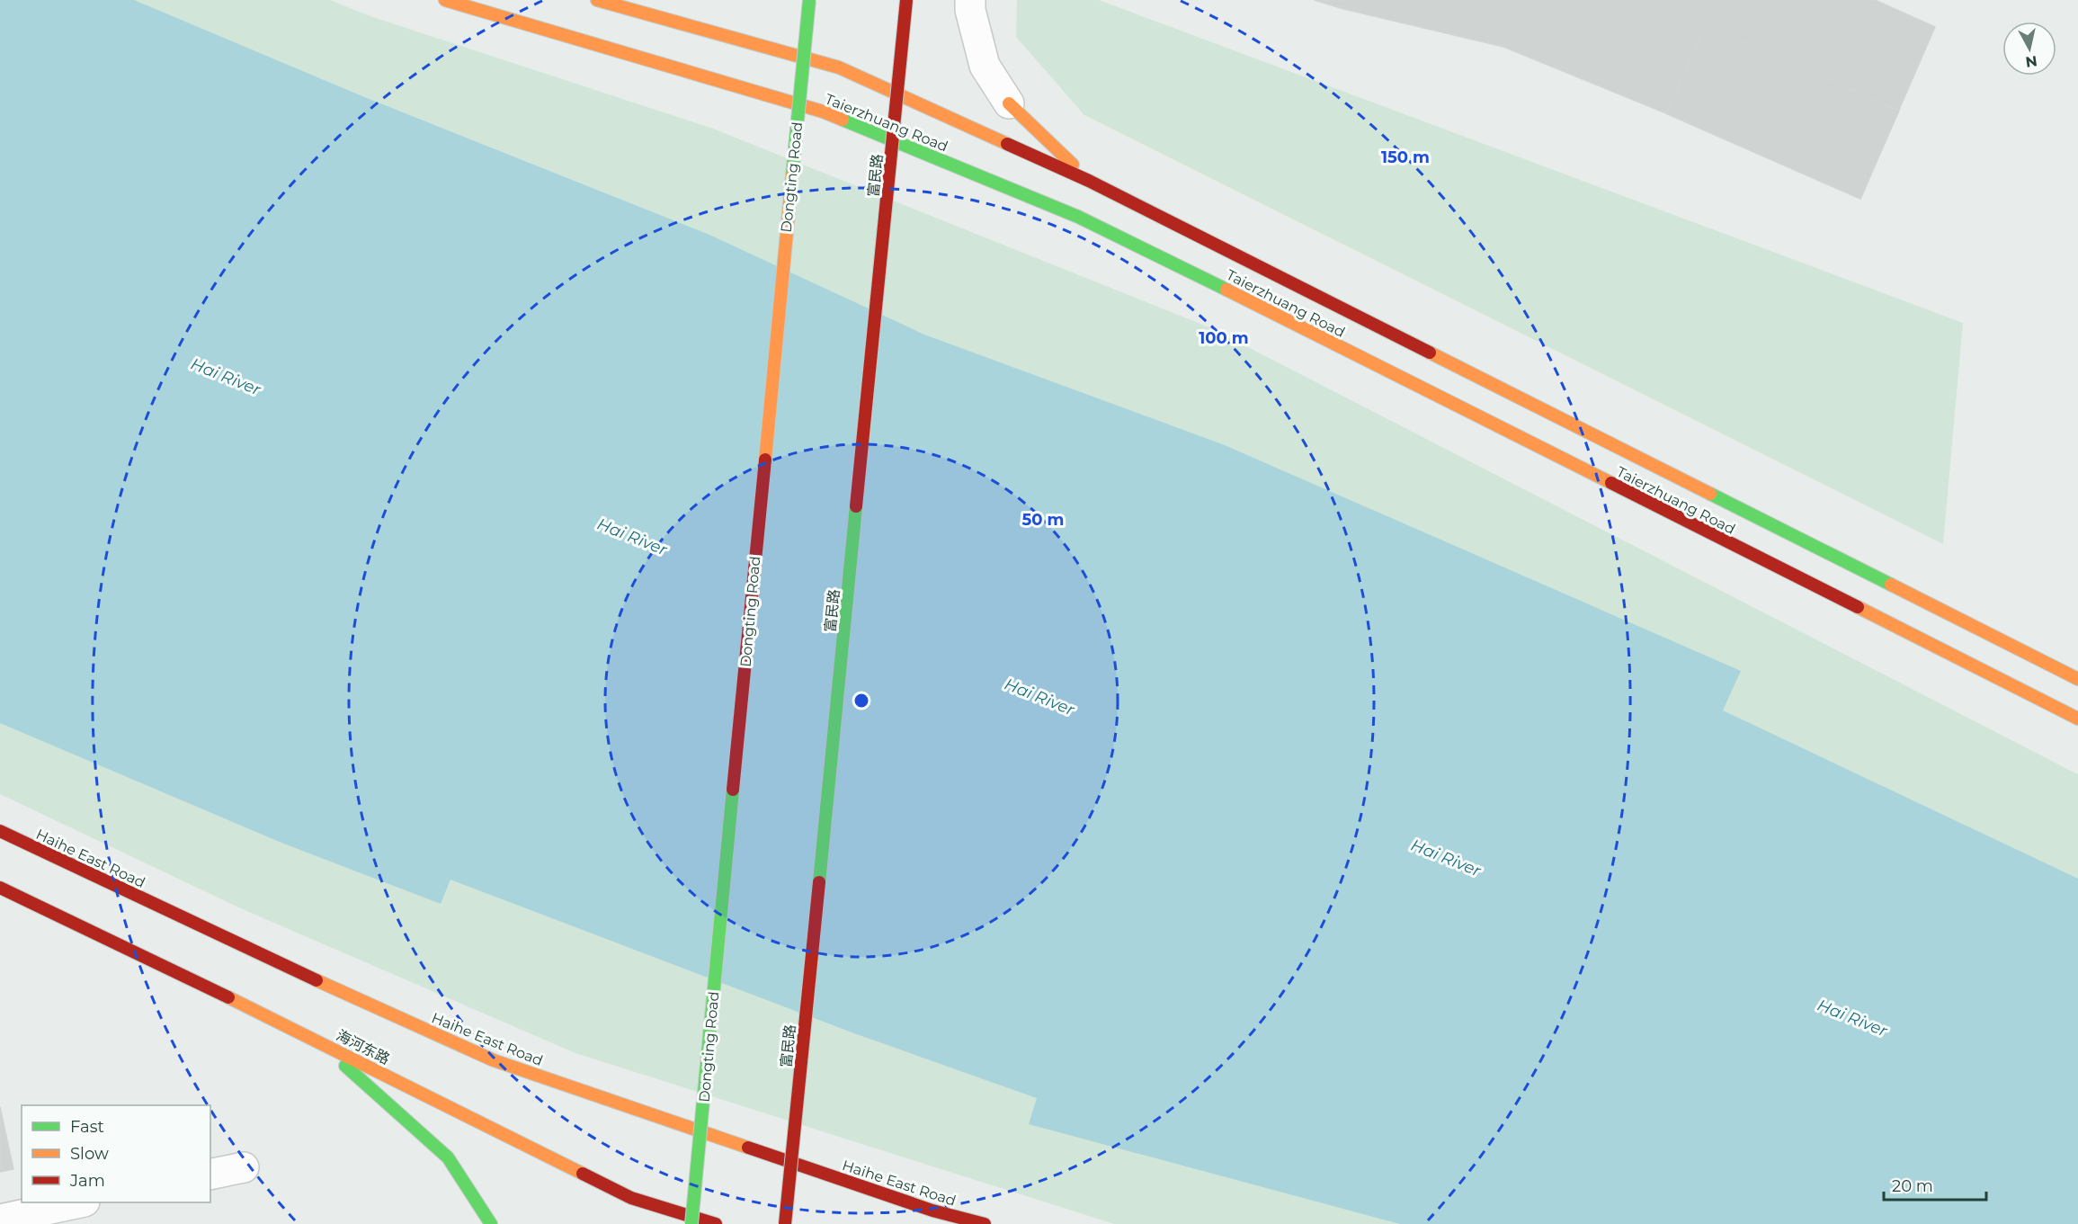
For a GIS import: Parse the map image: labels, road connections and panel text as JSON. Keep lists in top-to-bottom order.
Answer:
{
  "streets": {
    "main road": [
      "Taierzhuang Road",
      "富民路",
      "Dongting Road",
      "Haihe East Road",
      "海河东路"
    ]
  },
  "water": ["Hai River"],
  "legend": ["Fast", "Slow", "Jam"],
  "scale_bar": "20 m",
  "north": "bottom",
  "rings": ["150 m", "100 m", "50 m"]
}
